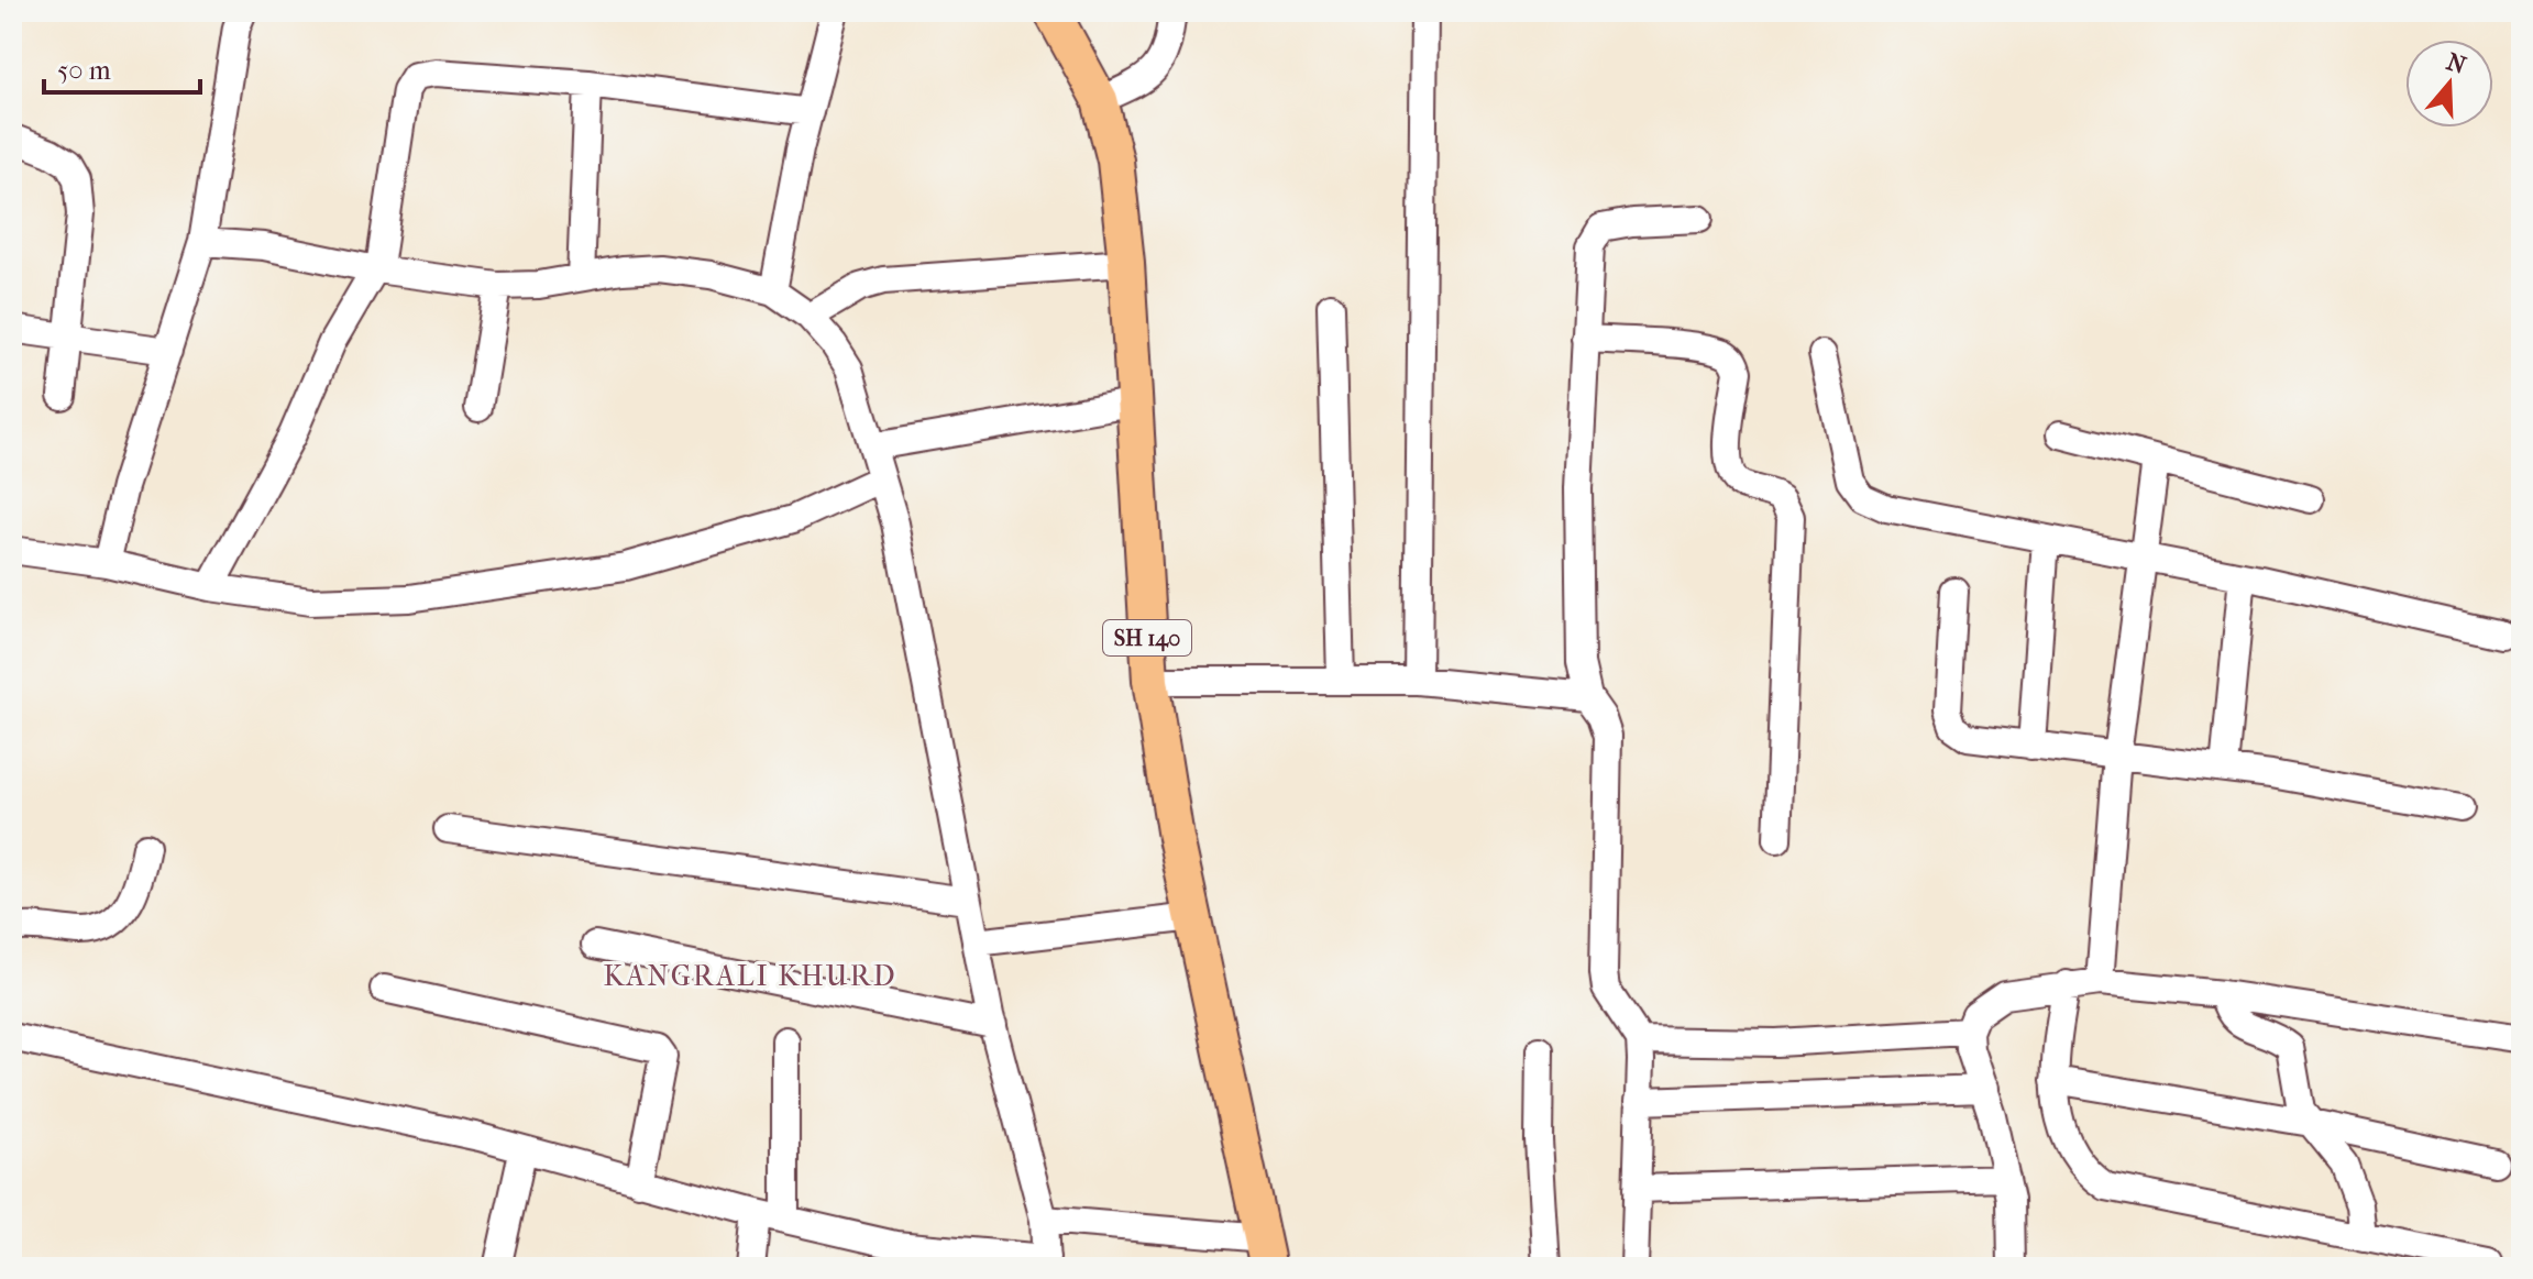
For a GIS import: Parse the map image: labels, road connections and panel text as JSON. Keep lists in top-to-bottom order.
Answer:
{
  "streets": {
    "main road": ["SH 140"]
  },
  "districts": ["KANGRALI KHURD"],
  "scale_bar": "50 m",
  "north": "top"
}
